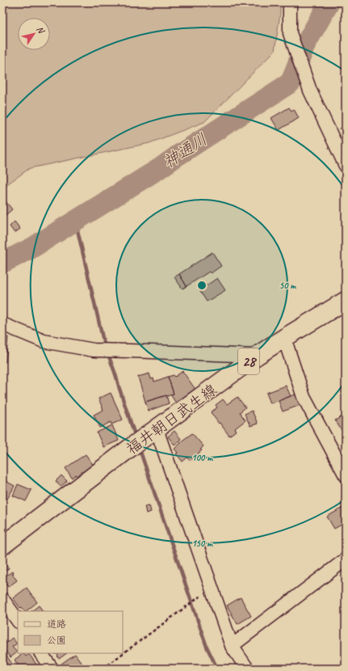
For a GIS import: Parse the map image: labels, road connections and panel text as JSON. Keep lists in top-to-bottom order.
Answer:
{
  "streets": {
    "main road": ["28", "福井朝日武生線"]
  },
  "water": ["神通川"],
  "legend": ["道路", "公園"],
  "north": "top right",
  "rings": ["50 m", "100 m", "150 m"]
}
